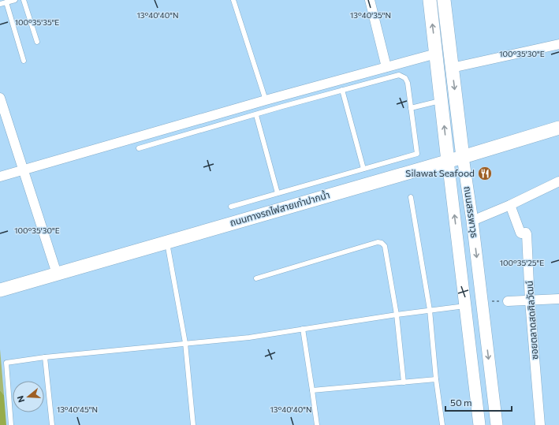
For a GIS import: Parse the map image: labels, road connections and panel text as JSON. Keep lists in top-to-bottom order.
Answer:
{
  "streets": {
    "main road": ["ถนนทางรถไฟสายเก่าปากน้ำ", "ถนนสรรพาวุธ"],
    "street": ["ซอยตลาดสดศิลวัฒน์"]
  },
  "crossings": [
    ["ถนนทางรถไฟสายเก่าปากน้ำ", "ถนนสรรพาวุธ"]
  ],
  "places": {
    "restaurant": ["Silawat Seafood"]
  },
  "scale_bar": "50 m",
  "north": "left",
  "coordinates": [
    "13°40'40\"N",
    "13°40'35\"N",
    "100°35'35\"E",
    "100°35'30\"E",
    "100°35'25\"E",
    "13°40'45\"N"
  ]
}
